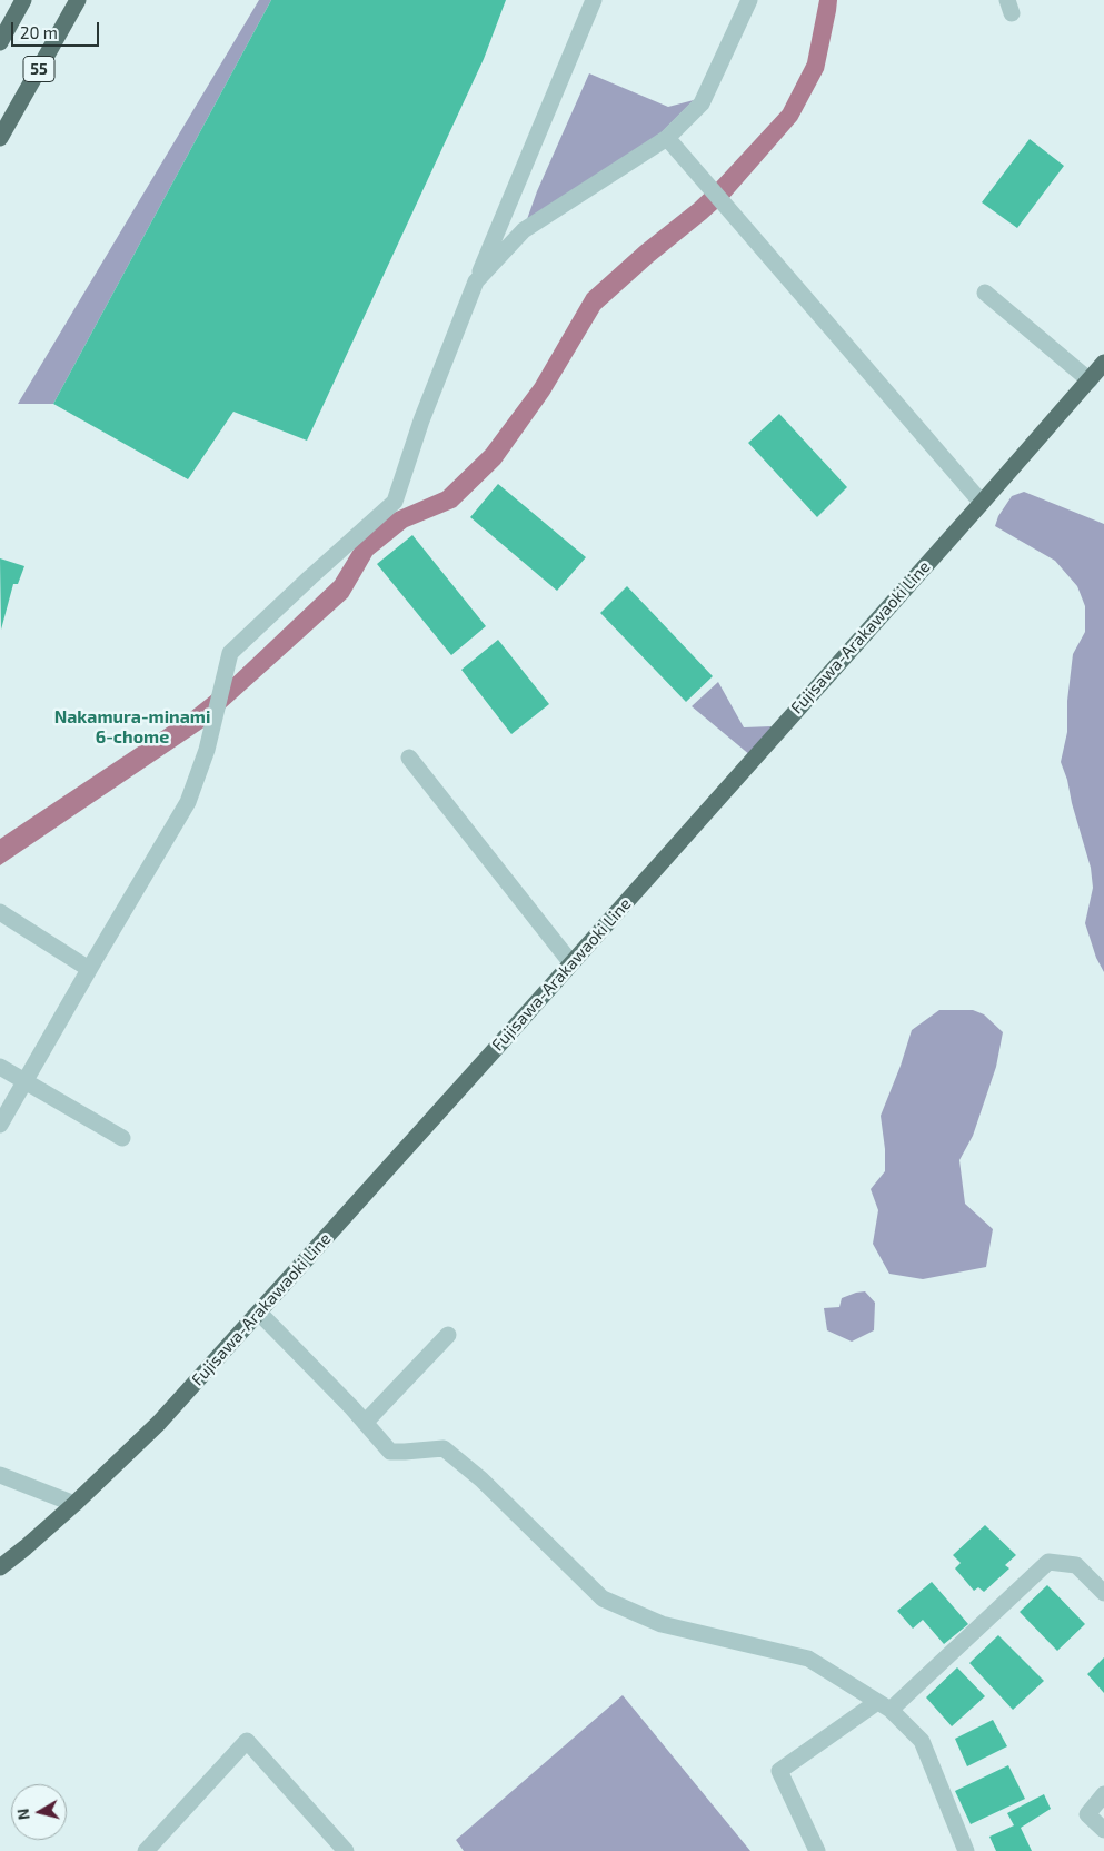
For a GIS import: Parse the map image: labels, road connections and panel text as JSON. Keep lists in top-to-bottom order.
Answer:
{
  "streets": {
    "main road": ["55", "Fujisawa-Arakawaoki Line"]
  },
  "districts": ["Nakamura-minami 6-chome"],
  "scale_bar": "20 m",
  "north": "left"
}
